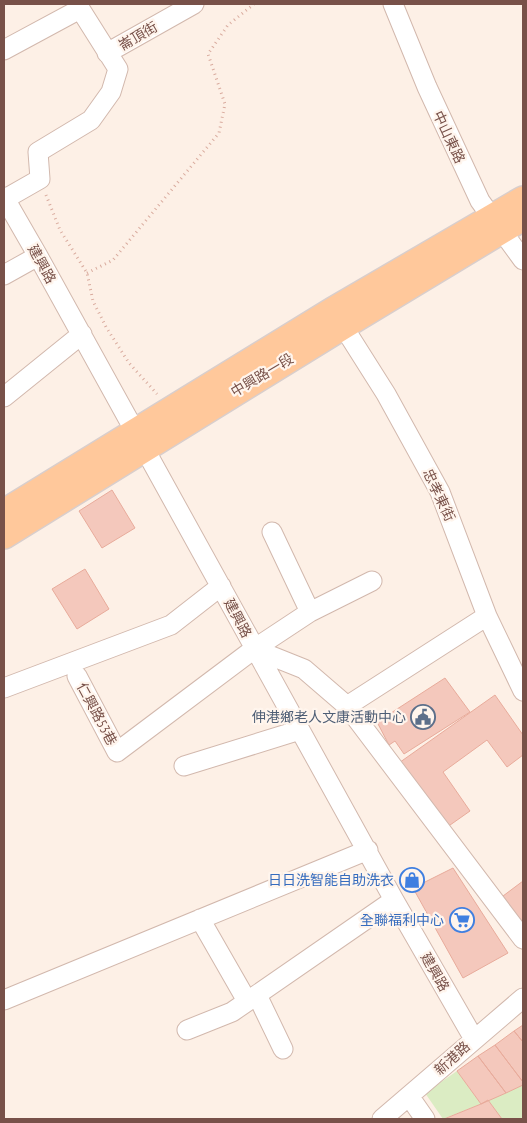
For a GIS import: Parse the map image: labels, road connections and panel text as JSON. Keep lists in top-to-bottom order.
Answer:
{
  "streets": {
    "main road": ["中興路一段"],
    "street": [
      "崙頂街",
      "中山東路",
      "建興路",
      "忠孝東街",
      "仁興路53巷",
      "新港路"
    ]
  },
  "crossings": [
    ["中山東路", "中興路一段"],
    ["建興路", "中興路一段"],
    ["建興路", "仁興路53巷"],
    ["建興路", "新港路"],
    ["中興路一段", "忠孝東街"]
  ],
  "places": {
    "public building": ["伸港鄉老人文康活動中心"],
    "shop": ["日日洗智能自助洗衣"],
    "supermarket": ["全聯福利中心"]
  }
}
